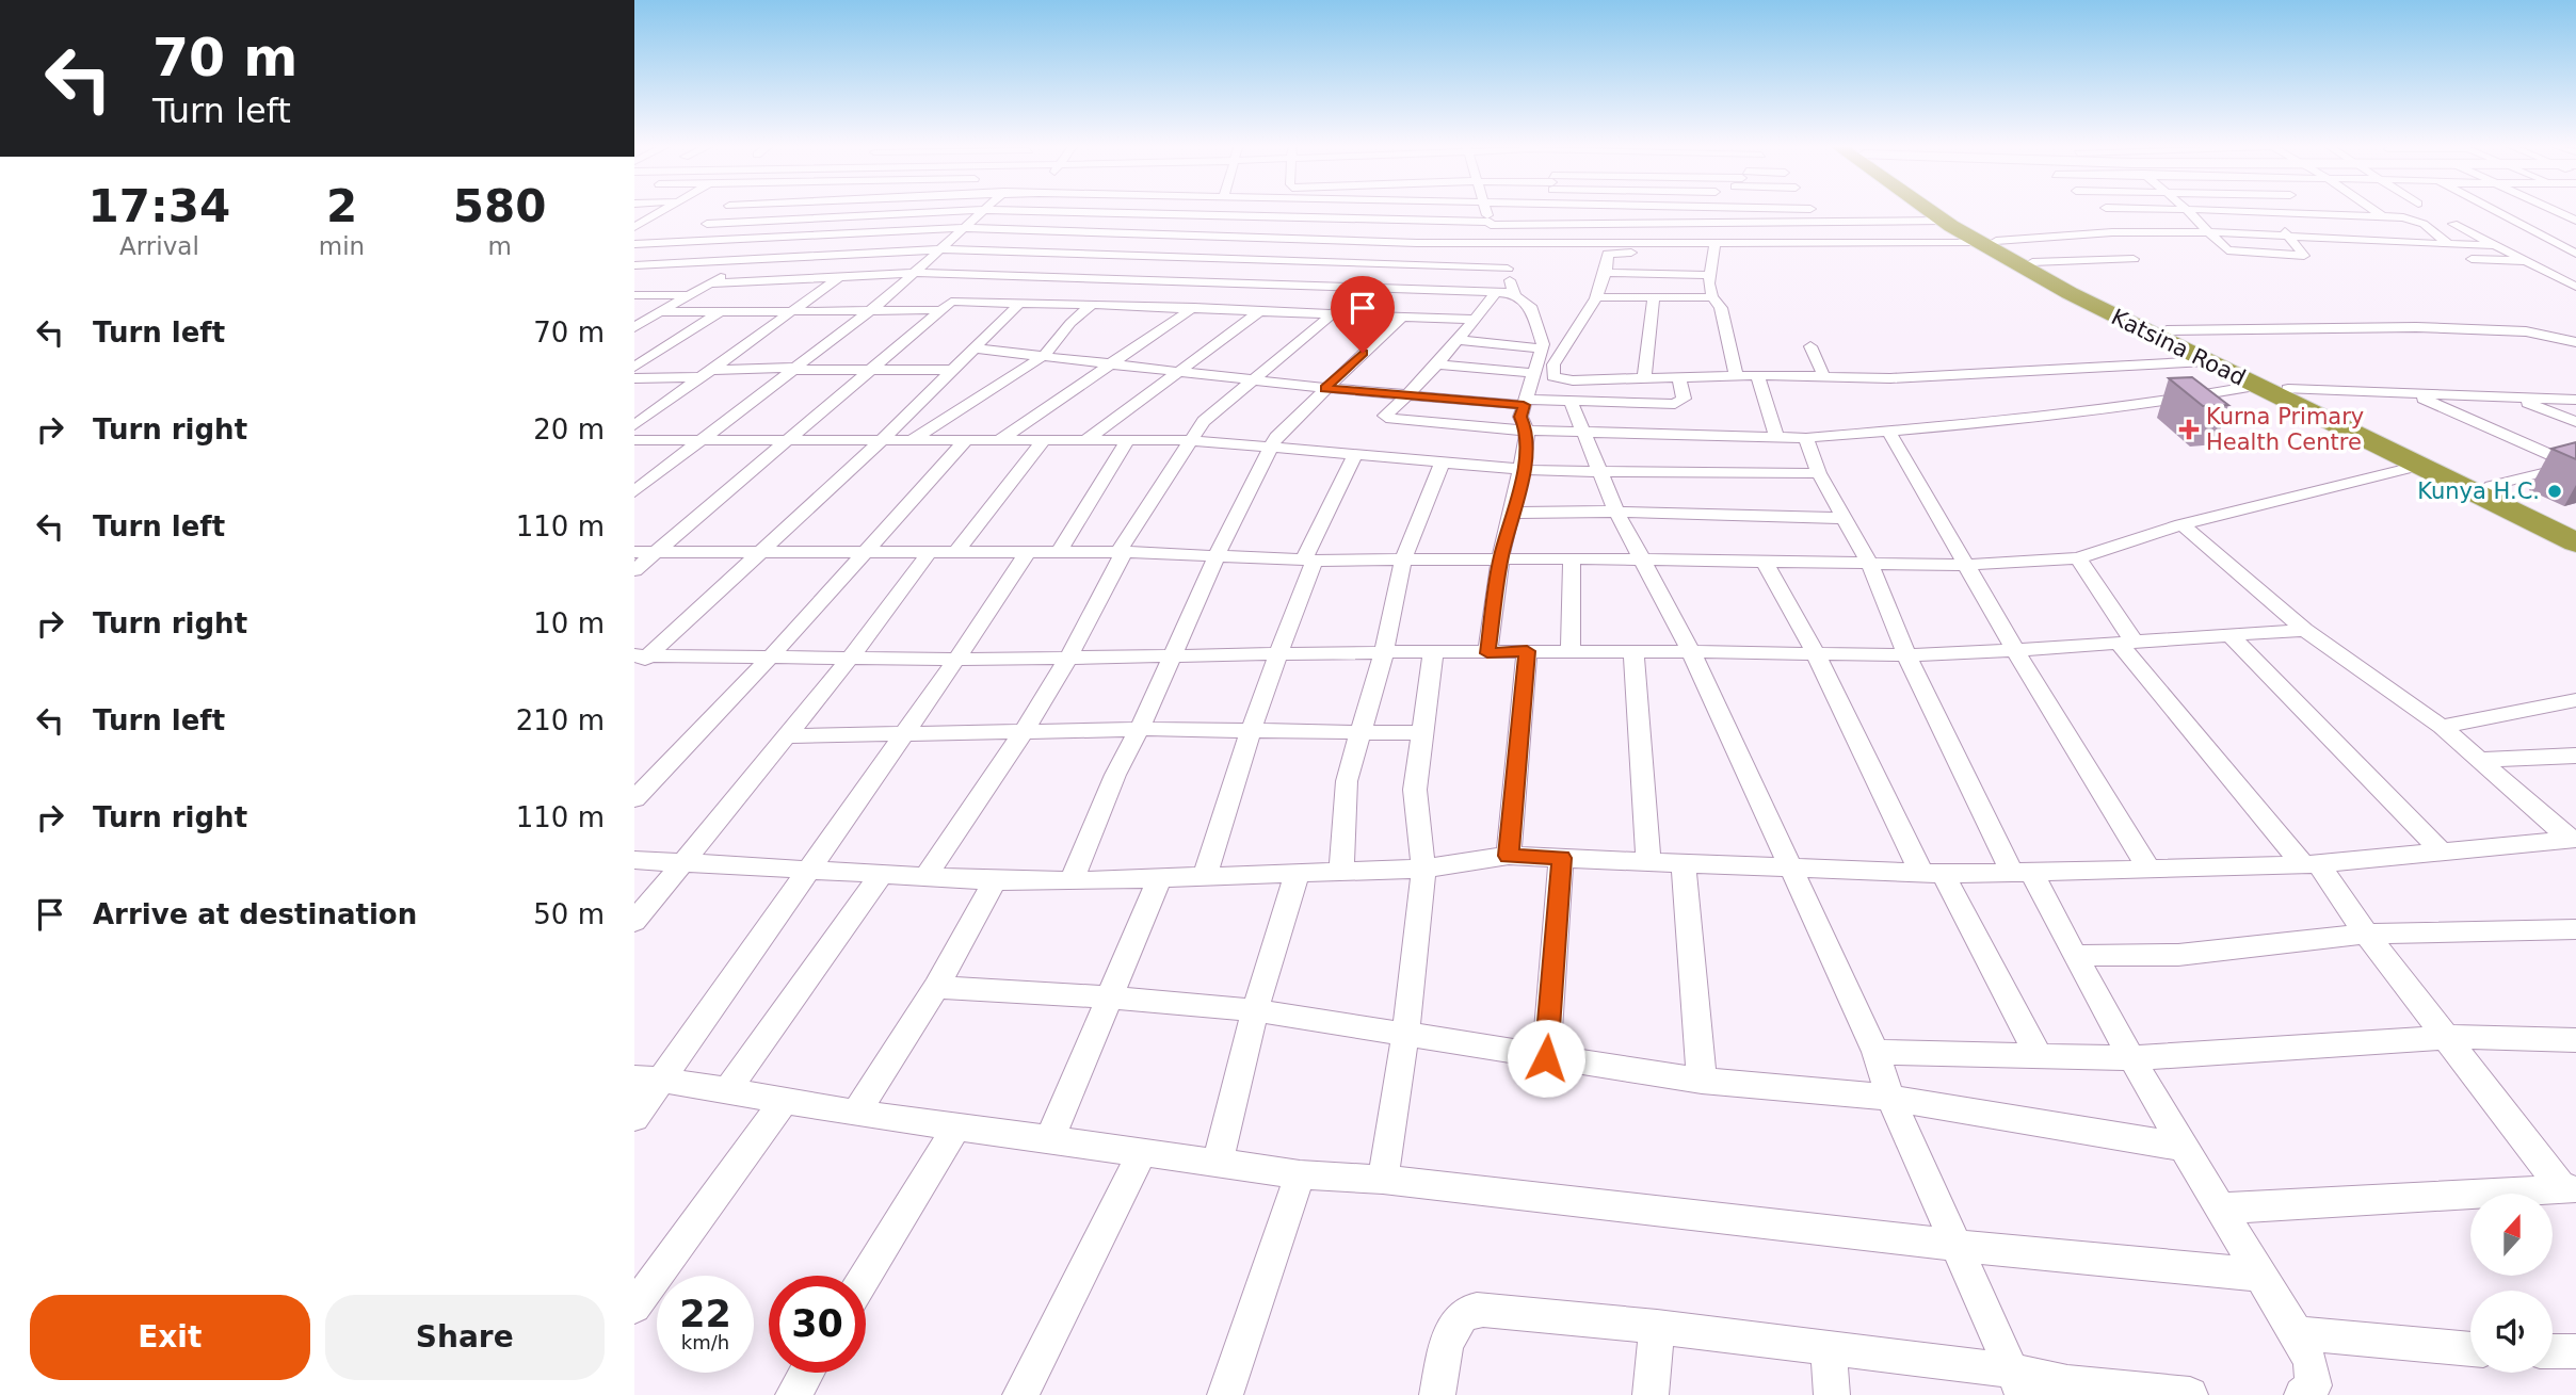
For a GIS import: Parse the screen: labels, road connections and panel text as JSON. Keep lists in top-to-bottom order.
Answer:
{
  "streets": {
    "highway": ["Katsina Road"]
  },
  "places": {
    "health": ["Kurna Primary Health Centre"],
    "other": ["Kunya H.C."]
  },
  "north": "top",
  "page": {
    "turn": ["70 m", "Turn left"],
    "eta": [
      "17:34",
      "Arrival",
      "2",
      "min",
      "580",
      "m"
    ],
    "list": [
      {
        "name": "Turn left",
        "value": "70 m"
      },
      {
        "name": "Turn right",
        "value": "20 m"
      },
      {
        "name": "Turn left",
        "value": "110 m"
      },
      {
        "name": "Turn right",
        "value": "10 m"
      },
      {
        "name": "Turn left",
        "value": "210 m"
      },
      {
        "name": "Turn right",
        "value": "110 m"
      },
      {
        "name": "Arrive at destination",
        "value": "50 m"
      }
    ],
    "speed": "22 km/h",
    "limit": "30",
    "buttons": ["Exit", "Share"]
  }
}
